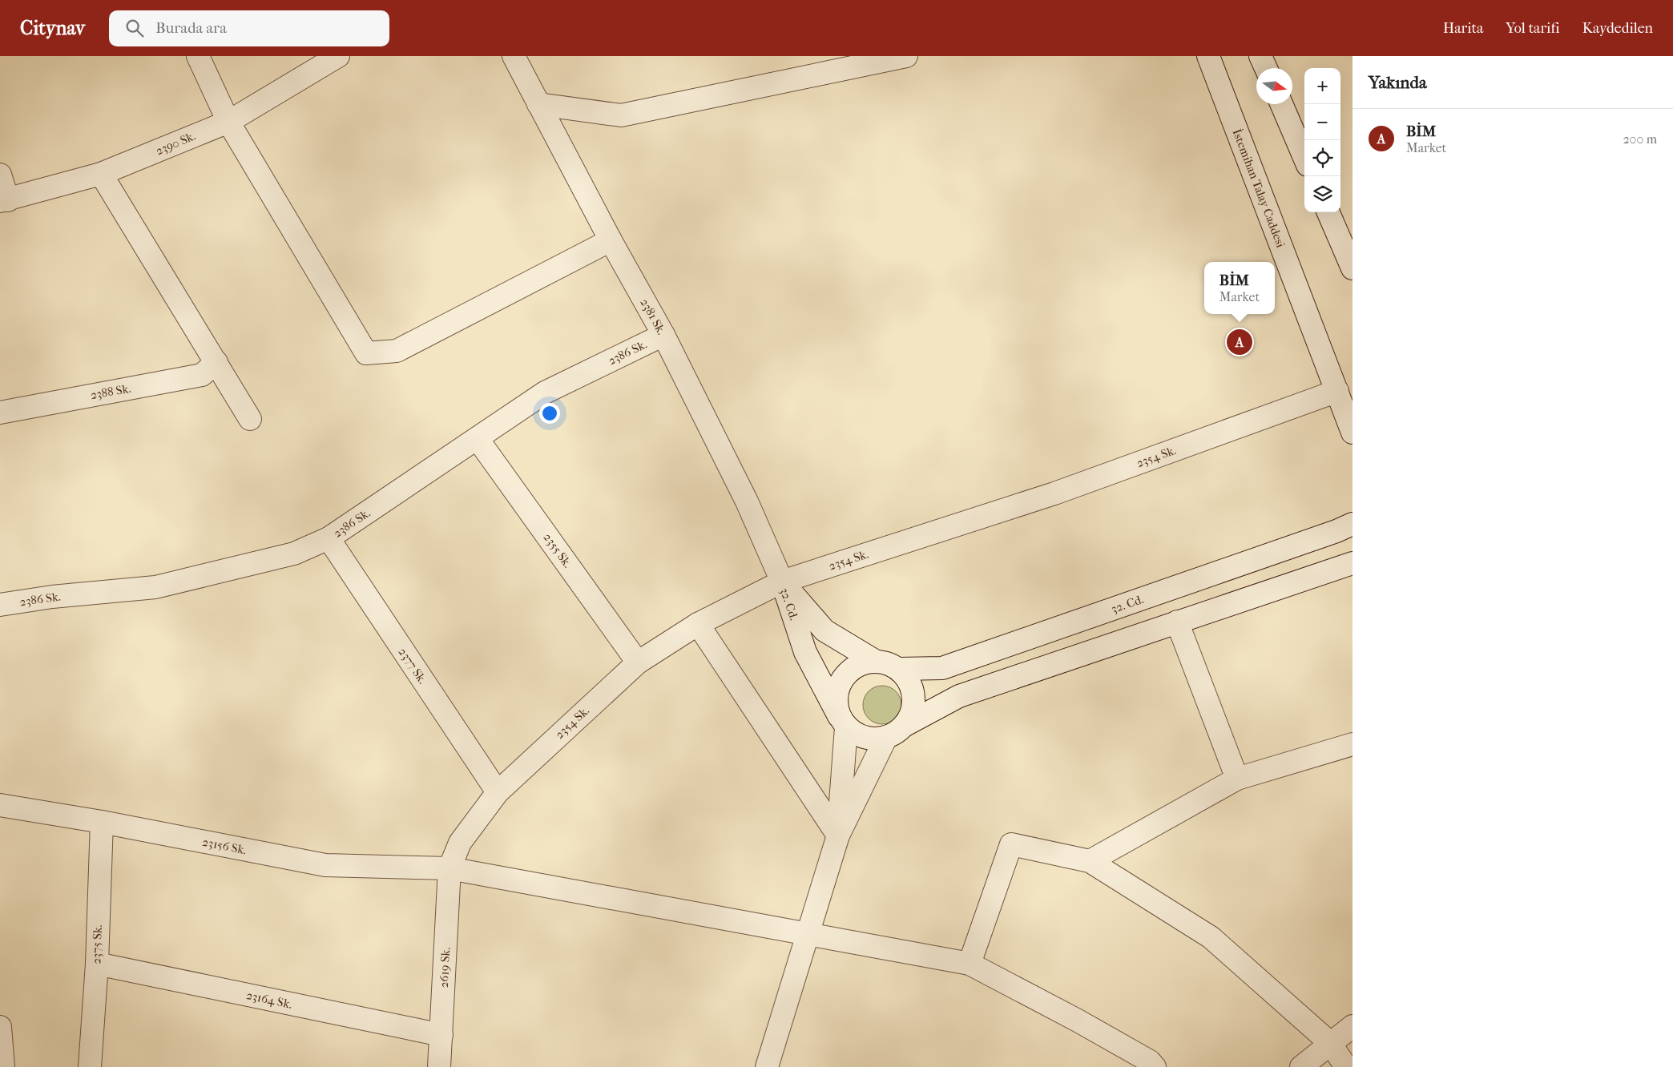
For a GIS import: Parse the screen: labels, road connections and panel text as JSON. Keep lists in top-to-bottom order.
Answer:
{
  "streets": {
    "street": [
      "2390 Sk.",
      "İstemihan Talay Caddesi",
      "2381 Sk.",
      "2386 Sk.",
      "2388 Sk.",
      "2354 Sk.",
      "2355 Sk.",
      "32. Cd.",
      "2377 Sk.",
      "23156 Sk.",
      "2375 Sk.",
      "2619 Sk.",
      "23164 Sk."
    ]
  },
  "crossings": [
    ["İstemihan Talay Caddesi", "2354 Sk."],
    ["2381 Sk.", "2386 Sk."],
    ["2381 Sk.", "2354 Sk."],
    ["2381 Sk.", "32. Cd."],
    ["2386 Sk.", "2355 Sk."],
    ["2386 Sk.", "2377 Sk."],
    ["2354 Sk.", "2355 Sk."],
    ["2354 Sk.", "32. Cd."],
    ["2354 Sk.", "2377 Sk."],
    ["2354 Sk.", "23156 Sk."],
    ["2354 Sk.", "2619 Sk."],
    ["23156 Sk.", "2375 Sk."],
    ["23156 Sk.", "2619 Sk."],
    ["2375 Sk.", "23164 Sk."],
    ["2619 Sk.", "23164 Sk."]
  ],
  "north": "right",
  "page": {
    "header": "Citynav",
    "search": "Burada ara",
    "nav": ["Harita", "Yol tarifi", "Kaydedilen"],
    "heading": "Yakında",
    "map_buttons": ["+", "−"],
    "list": [
      {
        "mark": "A",
        "name": "BİM",
        "note": "Market",
        "value": "200 m"
      }
    ],
    "popup": ["BİM", "Market"],
    "pins": "A"
  }
}
